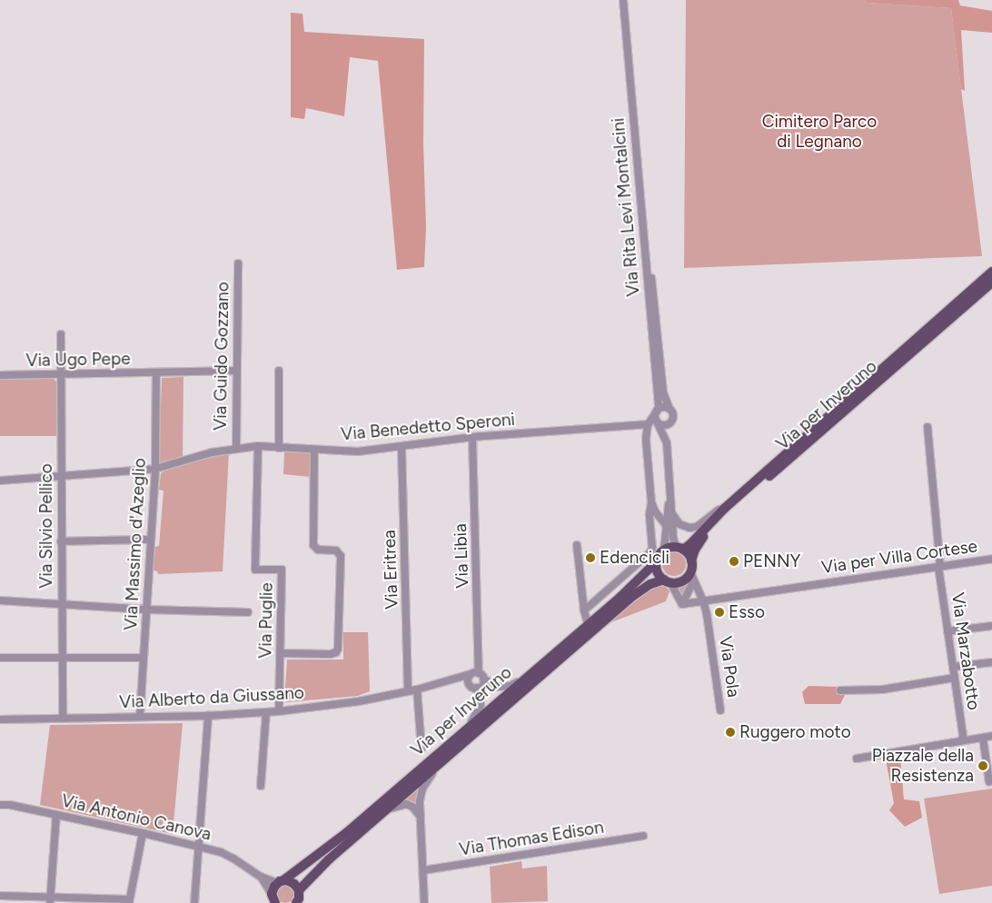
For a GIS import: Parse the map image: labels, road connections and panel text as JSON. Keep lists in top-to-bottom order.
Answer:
{
  "streets": {
    "main road": ["Via per Inveruno"],
    "street": [
      "Via Rita Levi Montalcini",
      "Via Guido Gozzano",
      "Via Ugo Pepe",
      "Via Benedetto Speroni",
      "Via Silvio Pellico",
      "Via Massimo d'Azeglio",
      "Via Libia",
      "Via per Villa Cortese",
      "Via Eritrea",
      "Via Puglie",
      "Via Marzabotto",
      "Via Pola",
      "Via Alberto da Giussano",
      "Via Antonio Canova",
      "Via Thomas Edison"
    ]
  },
  "crossings": [
    ["Via Guido Gozzano", "Via Ugo Pepe"],
    ["Via Guido Gozzano", "Via Benedetto Speroni"],
    ["Via Ugo Pepe", "Via Silvio Pellico"],
    ["Via Ugo Pepe", "Via Massimo d'Azeglio"],
    ["Via per Inveruno", "Via Antonio Canova"],
    ["Via Benedetto Speroni", "Via Silvio Pellico"],
    ["Via Benedetto Speroni", "Via Massimo d'Azeglio"],
    ["Via Benedetto Speroni", "Via Libia"],
    ["Via Benedetto Speroni", "Via Eritrea"],
    ["Via Benedetto Speroni", "Via Puglie"],
    ["Via Silvio Pellico", "Via Alberto da Giussano"],
    ["Via Massimo d'Azeglio", "Via Alberto da Giussano"],
    ["Via Libia", "Via Alberto da Giussano"],
    ["Via per Villa Cortese", "Via Marzabotto"],
    ["Via per Villa Cortese", "Via Pola"],
    ["Via Eritrea", "Via Alberto da Giussano"],
    ["Via Puglie", "Via Alberto da Giussano"]
  ],
  "parks": ["Cimitero Parco di Legnano"],
  "places": [
    "Edencicli",
    "PENNY",
    "Esso",
    "Ruggero moto",
    "Piazzale della Resistenza"
  ]
}
